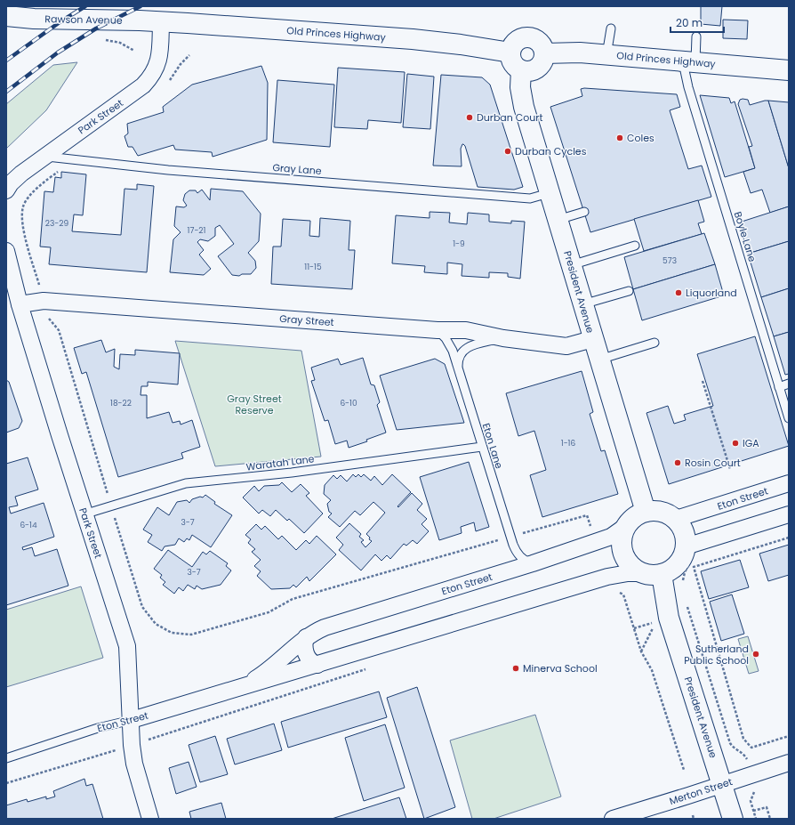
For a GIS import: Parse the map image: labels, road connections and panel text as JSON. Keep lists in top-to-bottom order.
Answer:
{
  "streets": {
    "street": [
      "Rawson Avenue",
      "Old Princes Highway",
      "Park Street",
      "President Avenue",
      "Gray Street",
      "Eton Street",
      "Merton Street"
    ],
    "lane": [
      "Gray Lane",
      "Boyle Lane",
      "Eton Lane",
      "Waratah Lane"
    ]
  },
  "crossings": [
    ["Rawson Avenue", "Old Princes Highway"],
    ["Rawson Avenue", "Park Street"],
    ["Old Princes Highway", "Park Street"],
    ["Old Princes Highway", "Boyle Lane"],
    ["Old Princes Highway", "President Avenue"],
    ["Park Street", "Gray Lane"],
    ["Park Street", "Gray Street"],
    ["Park Street", "Waratah Lane"],
    ["Park Street", "Eton Street"],
    ["Gray Lane", "President Avenue"],
    ["President Avenue", "Gray Street"],
    ["President Avenue", "Eton Street"],
    ["President Avenue", "Merton Street"],
    ["Gray Street", "Eton Lane"],
    ["Eton Lane", "Waratah Lane"],
    ["Eton Lane", "Eton Street"]
  ],
  "parks": ["Gray Street Reserve"],
  "places": [
    "Durban Court",
    "Coles",
    "Durban Cycles",
    "Liquorland",
    "IGA",
    "Rosin Court",
    "Sutherland Public School",
    "Minerva School"
  ],
  "house_numbers": [
    "23-29",
    "17-21",
    "1-9",
    "573",
    "11-15",
    "18-22",
    "6-10",
    "1-16",
    "3-7",
    "6-14",
    "3-7"
  ],
  "scale_bar": "20 m"
}
